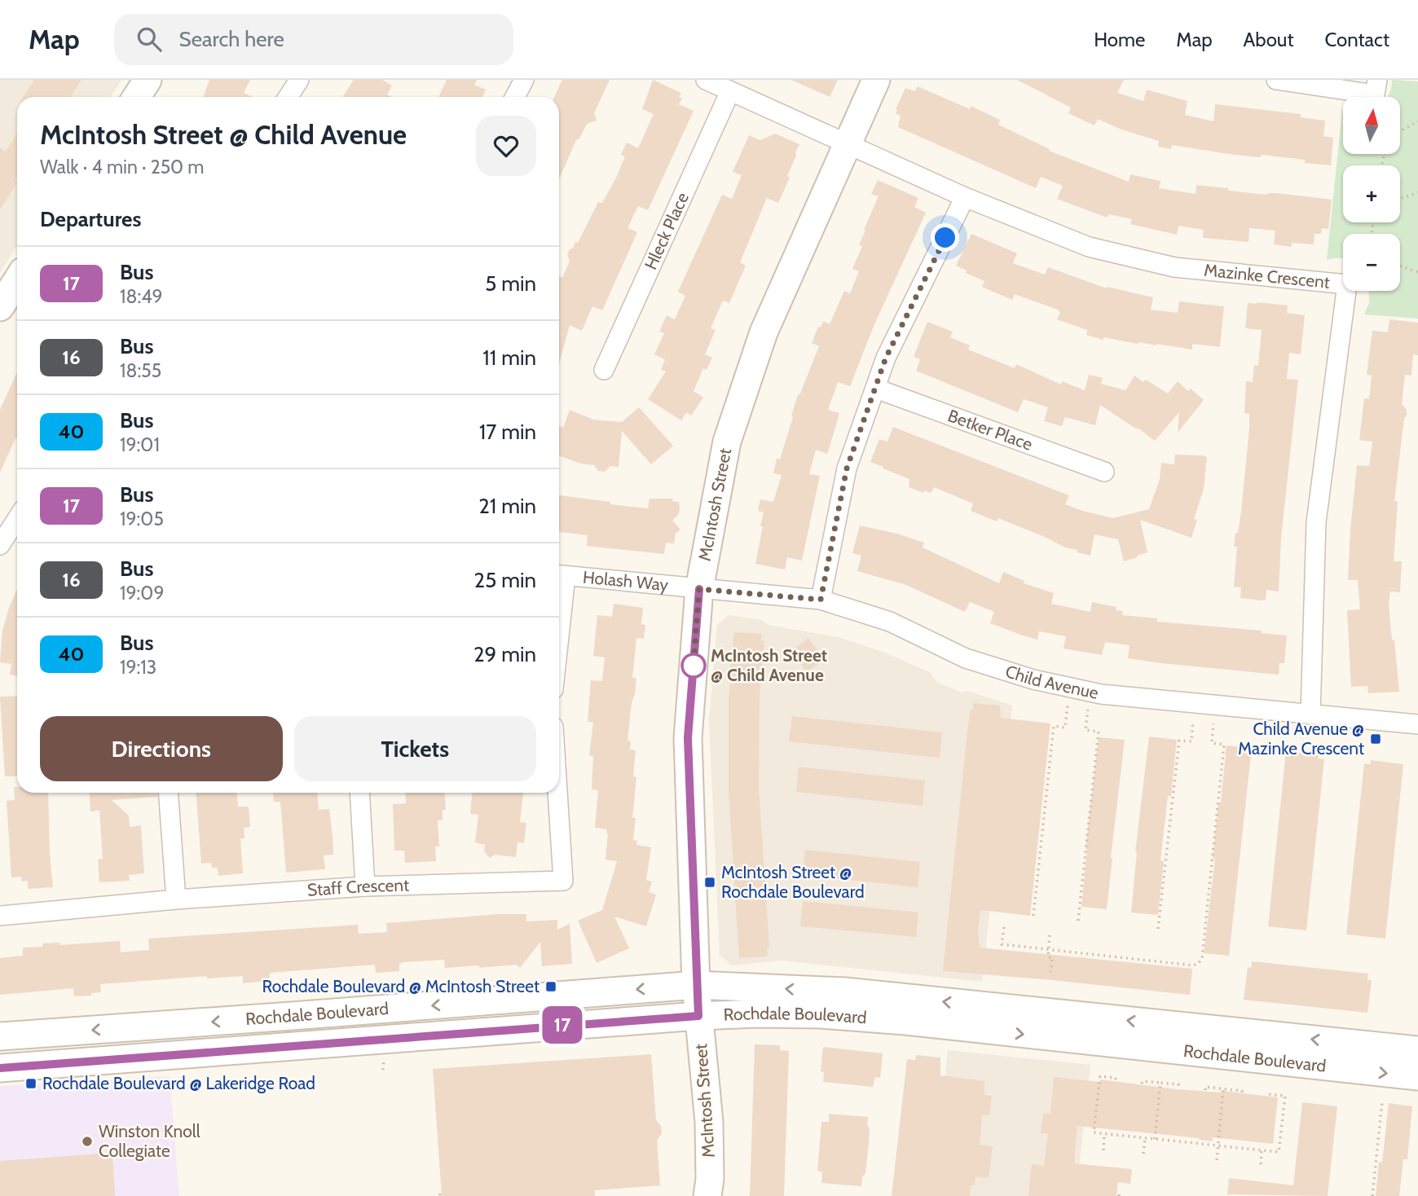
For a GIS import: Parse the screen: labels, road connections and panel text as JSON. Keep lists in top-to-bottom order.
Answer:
{
  "streets": {
    "main road": ["McIntosh Street", "Rochdale Boulevard"],
    "street": [
      "Hleck Place",
      "Mazinke Crescent",
      "Betker Place",
      "Holash Way",
      "Child Avenue",
      "Staff Crescent"
    ]
  },
  "crossings": [
    ["Hleck Place", "Mazinke Crescent"],
    ["Mazinke Crescent", "McIntosh Street"],
    ["Mazinke Crescent", "Child Avenue"],
    ["McIntosh Street", "Holash Way"],
    ["McIntosh Street", "Child Avenue"],
    ["McIntosh Street", "Rochdale Boulevard"],
    ["Holash Way", "Child Avenue"]
  ],
  "places": {
    "other": ["McIntosh Street @ Child Avenue", "Winston Knoll Collegiate"],
    "transit": [
      "Child Avenue @ Mazinke Crescent",
      "McIntosh Street @ Rochdale Boulevard",
      "Rochdale Boulevard @ McIntosh Street",
      "Rochdale Boulevard @ Lakeridge Road"
    ]
  },
  "lines": ["bus line 17"],
  "north": "top",
  "page": {
    "header": "Map",
    "search": "Search here",
    "nav": [
      "Home",
      "Map",
      "About",
      "Contact"
    ],
    "on_map": "17",
    "map_buttons": ["+", "−"],
    "heading": [
      ["McIntosh Street @ Child Avenue", "Walk · 4 min · 250 m"],
      "Departures"
    ],
    "list": [
      {
        "mark": "17",
        "name": "Bus",
        "note": "18:49",
        "value": "5 min"
      },
      {
        "mark": "16",
        "name": "Bus",
        "note": "18:55",
        "value": "11 min"
      },
      {
        "mark": "40",
        "name": "Bus",
        "note": "19:01",
        "value": "17 min"
      },
      {
        "mark": "17",
        "name": "Bus",
        "note": "19:05",
        "value": "21 min"
      },
      {
        "mark": "16",
        "name": "Bus",
        "note": "19:09",
        "value": "25 min"
      },
      {
        "mark": "40",
        "name": "Bus",
        "note": "19:13",
        "value": "29 min"
      }
    ],
    "buttons": ["Directions", "Tickets"]
  }
}
